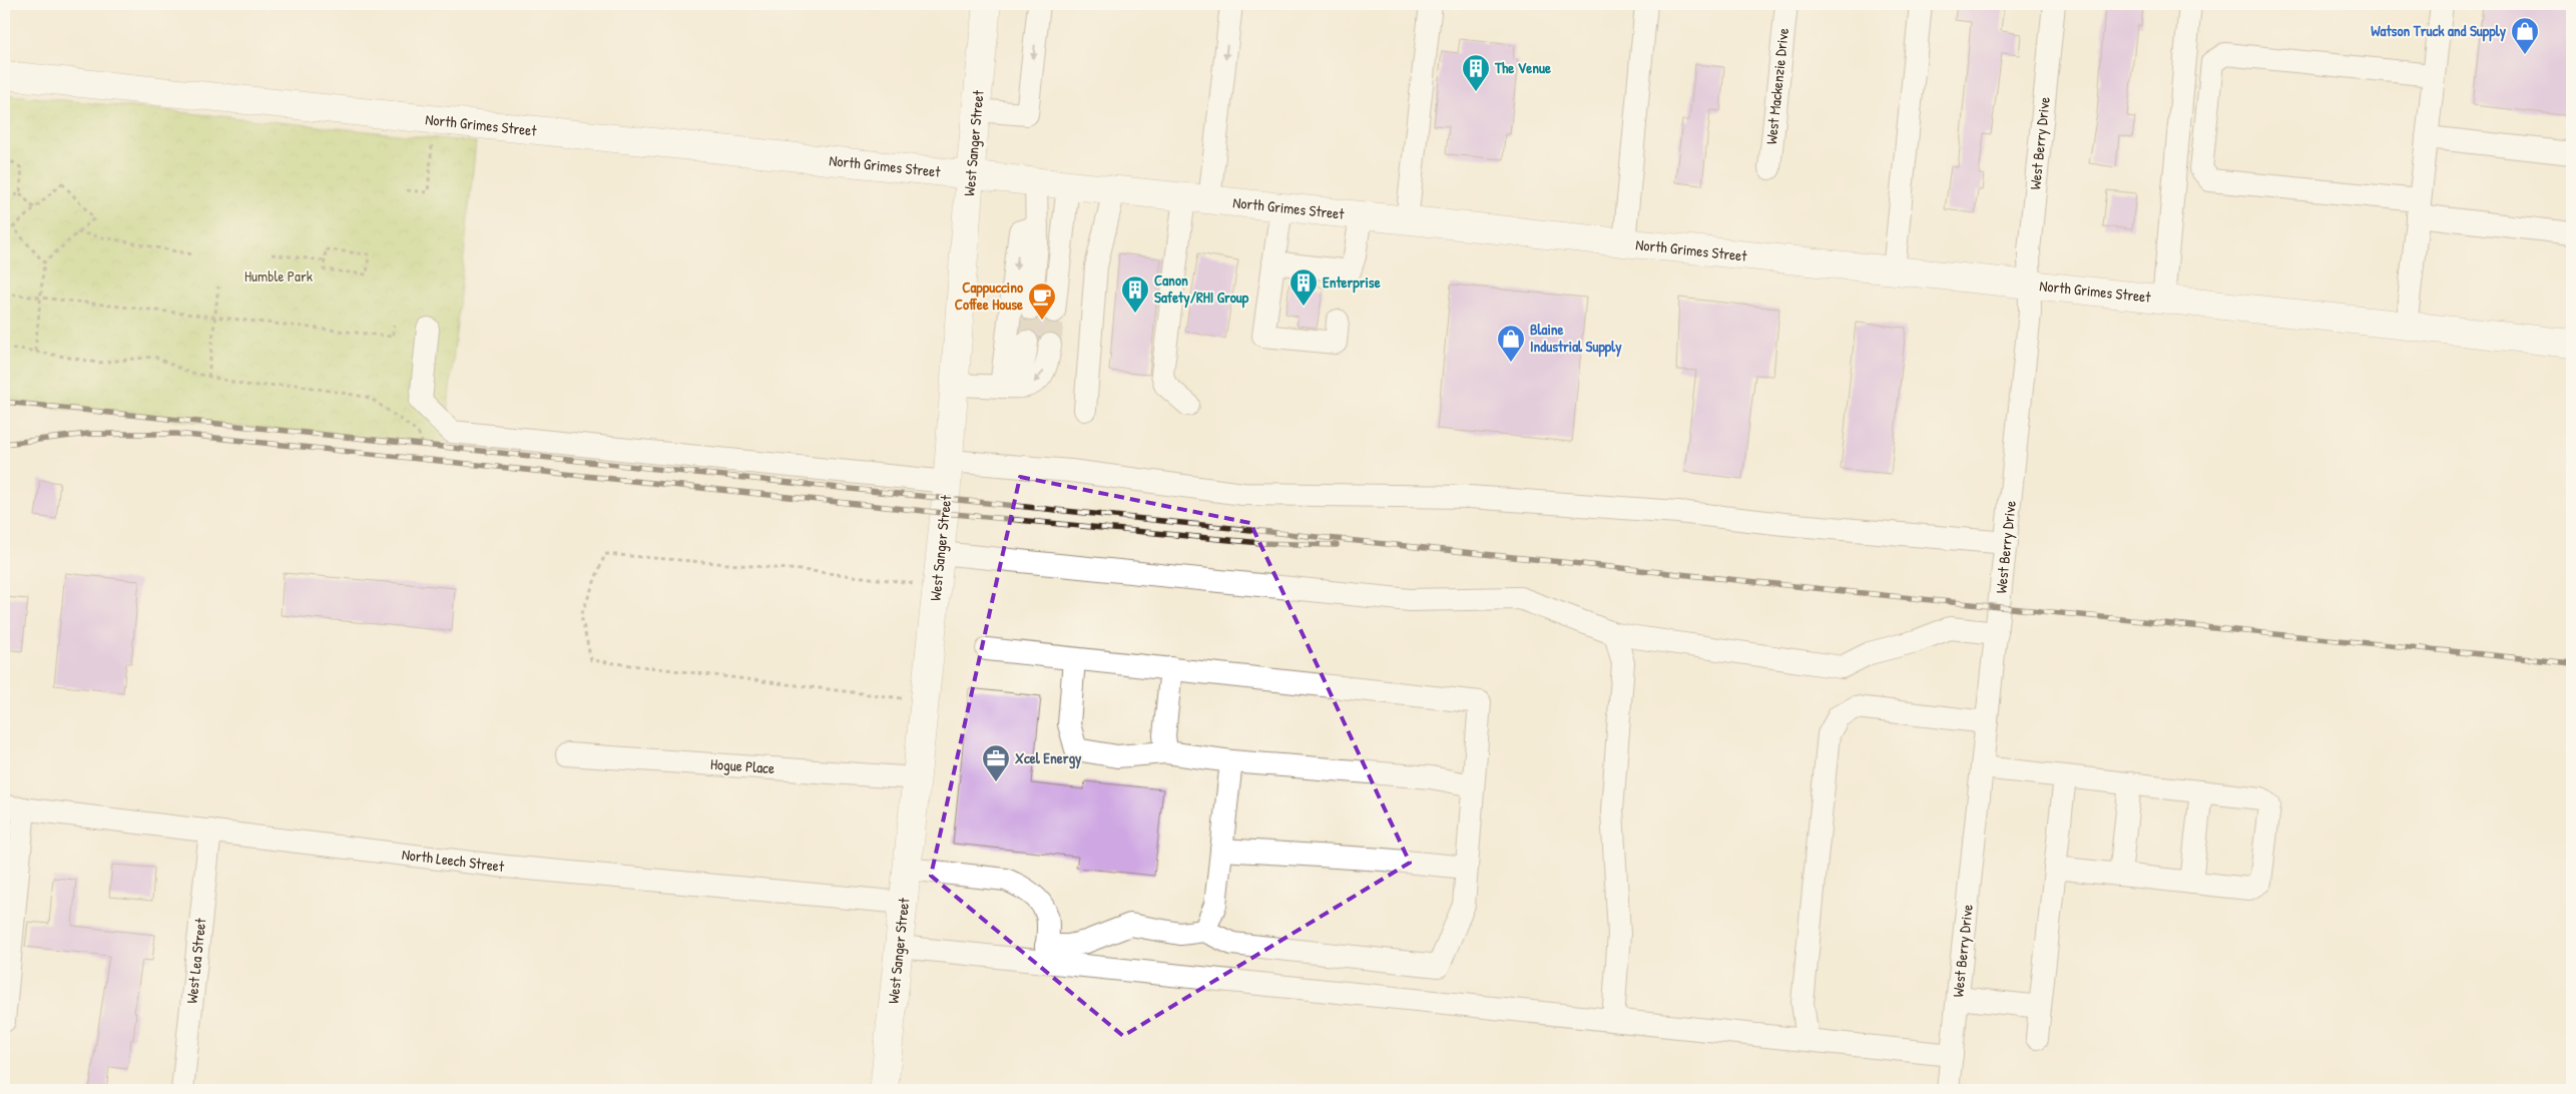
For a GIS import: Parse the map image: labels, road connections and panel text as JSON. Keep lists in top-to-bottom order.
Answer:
{
  "streets": {
    "main road": ["North Grimes Street", "West Sanger Street"],
    "street": [
      "West Mackenzie Drive",
      "West Berry Drive",
      "Hogue Place",
      "North Leech Street",
      "West Lea Street"
    ]
  },
  "crossings": [
    ["North Grimes Street", "West Sanger Street"],
    ["North Grimes Street", "West Berry Drive"],
    ["West Sanger Street", "Hogue Place"],
    ["West Sanger Street", "North Leech Street"],
    ["North Leech Street", "West Lea Street"]
  ],
  "parks": ["Humble Park"],
  "places": {
    "shop": ["Watson Truck and Supply", "Blaine Industrial Supply"],
    "building": ["The Venue", "Enterprise", "Canon Safety/RHI Group"],
    "cafe": ["Cappuccino Coffee House"],
    "office": ["Xcel Energy"]
  }
}
